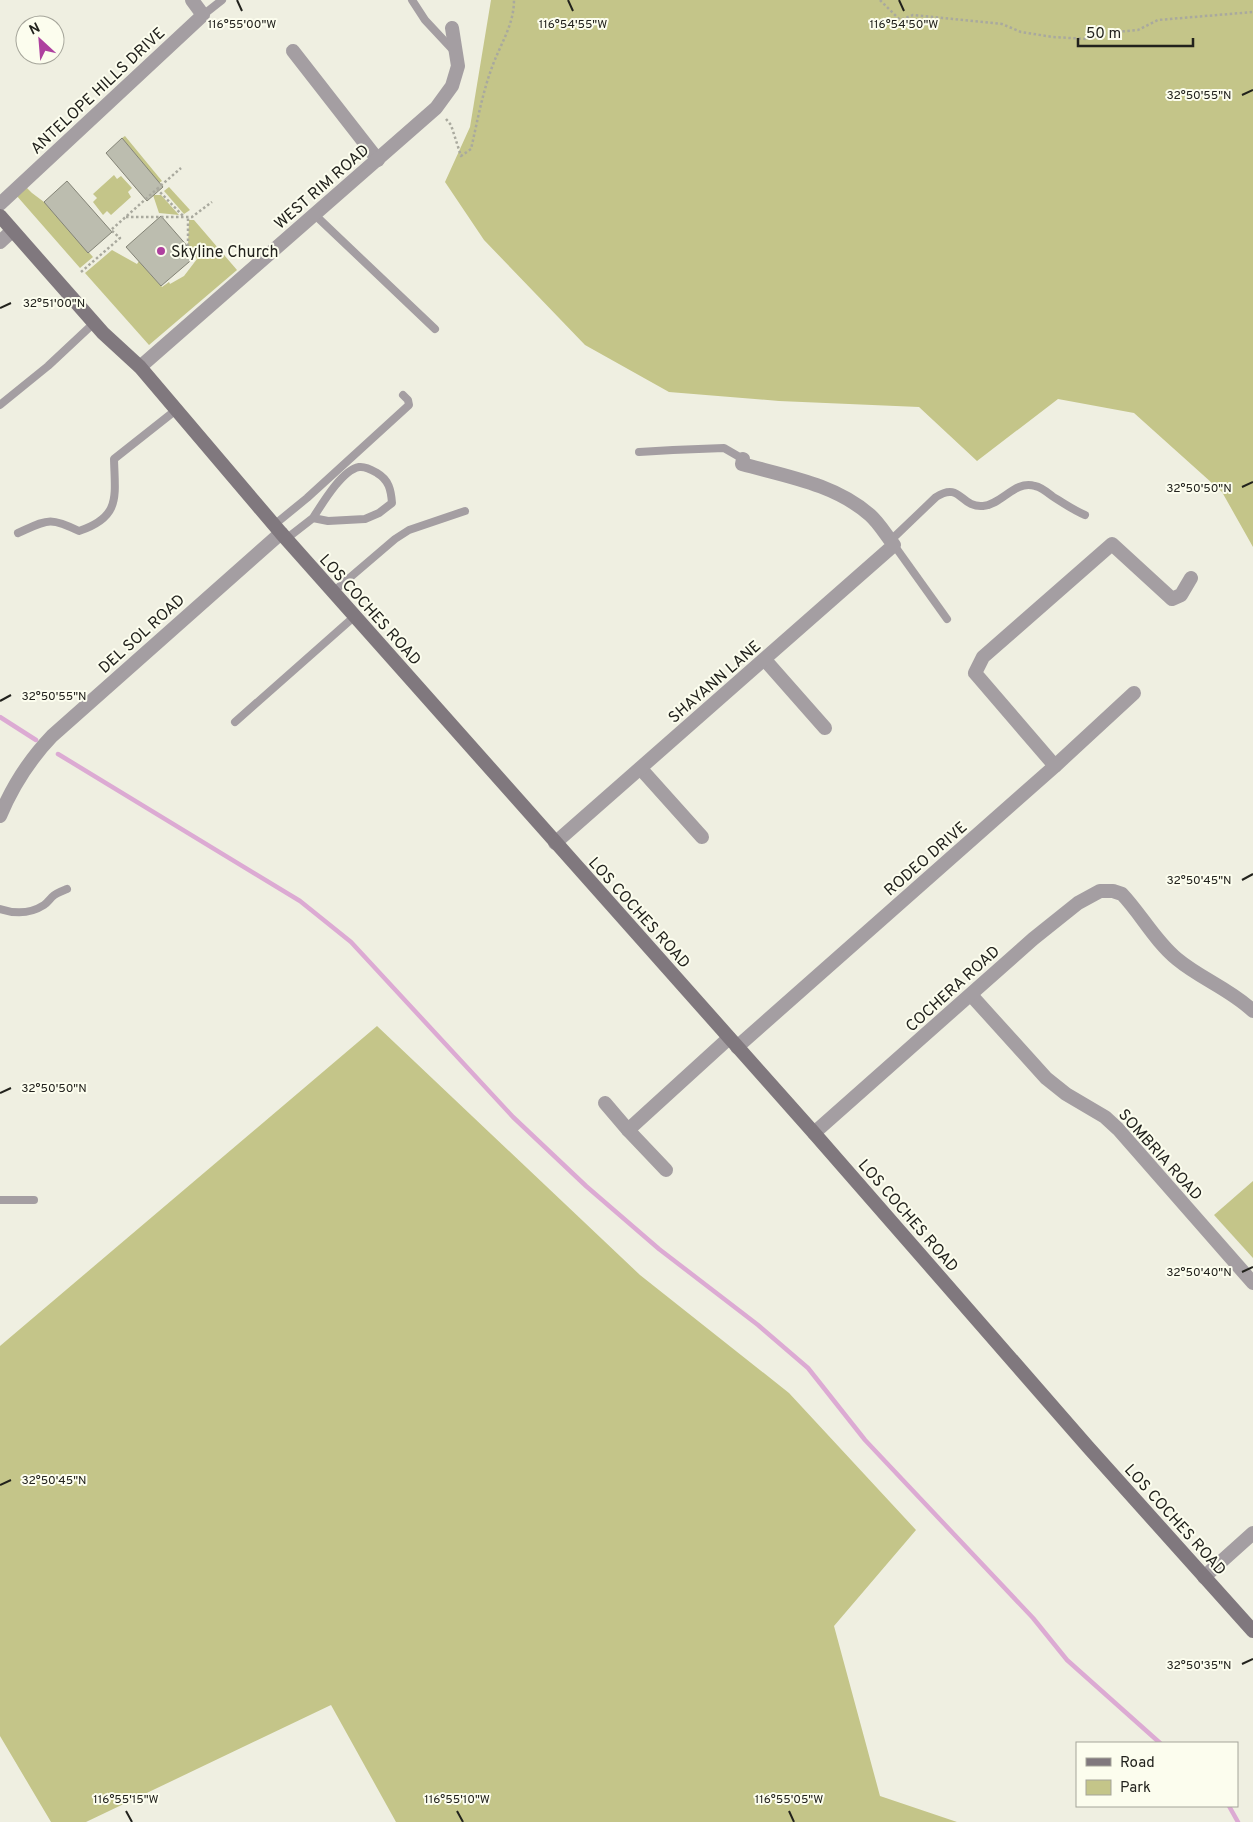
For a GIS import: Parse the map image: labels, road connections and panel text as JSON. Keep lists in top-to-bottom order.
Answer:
{
  "streets": {
    "main road": ["LOS COCHES ROAD"],
    "street": [
      "ANTELOPE HILLS DRIVE",
      "WEST RIM ROAD",
      "DEL SOL ROAD",
      "SHAYANN LANE",
      "RODEO DRIVE",
      "COCHERA ROAD",
      "SOMBRIA ROAD"
    ]
  },
  "crossings": [
    ["WEST RIM ROAD", "LOS COCHES ROAD"],
    ["LOS COCHES ROAD", "DEL SOL ROAD"],
    ["LOS COCHES ROAD", "SHAYANN LANE"],
    ["LOS COCHES ROAD", "RODEO DRIVE"],
    ["LOS COCHES ROAD", "COCHERA ROAD"],
    ["COCHERA ROAD", "SOMBRIA ROAD"]
  ],
  "places": ["Skyline Church"],
  "legend": ["Road", "Park"],
  "scale_bar": "50 m",
  "north": "top left",
  "coordinates": [
    "116°55'00\"W",
    "116°54'55\"W",
    "116°54'50\"W",
    "32°50'55\"N",
    "32°51'00\"N",
    "32°50'50\"N",
    "32°50'45\"N",
    "32°50'40\"N",
    "32°50'35\"N",
    "116°55'15\"W",
    "116°55'10\"W",
    "116°55'05\"W"
  ]
}
